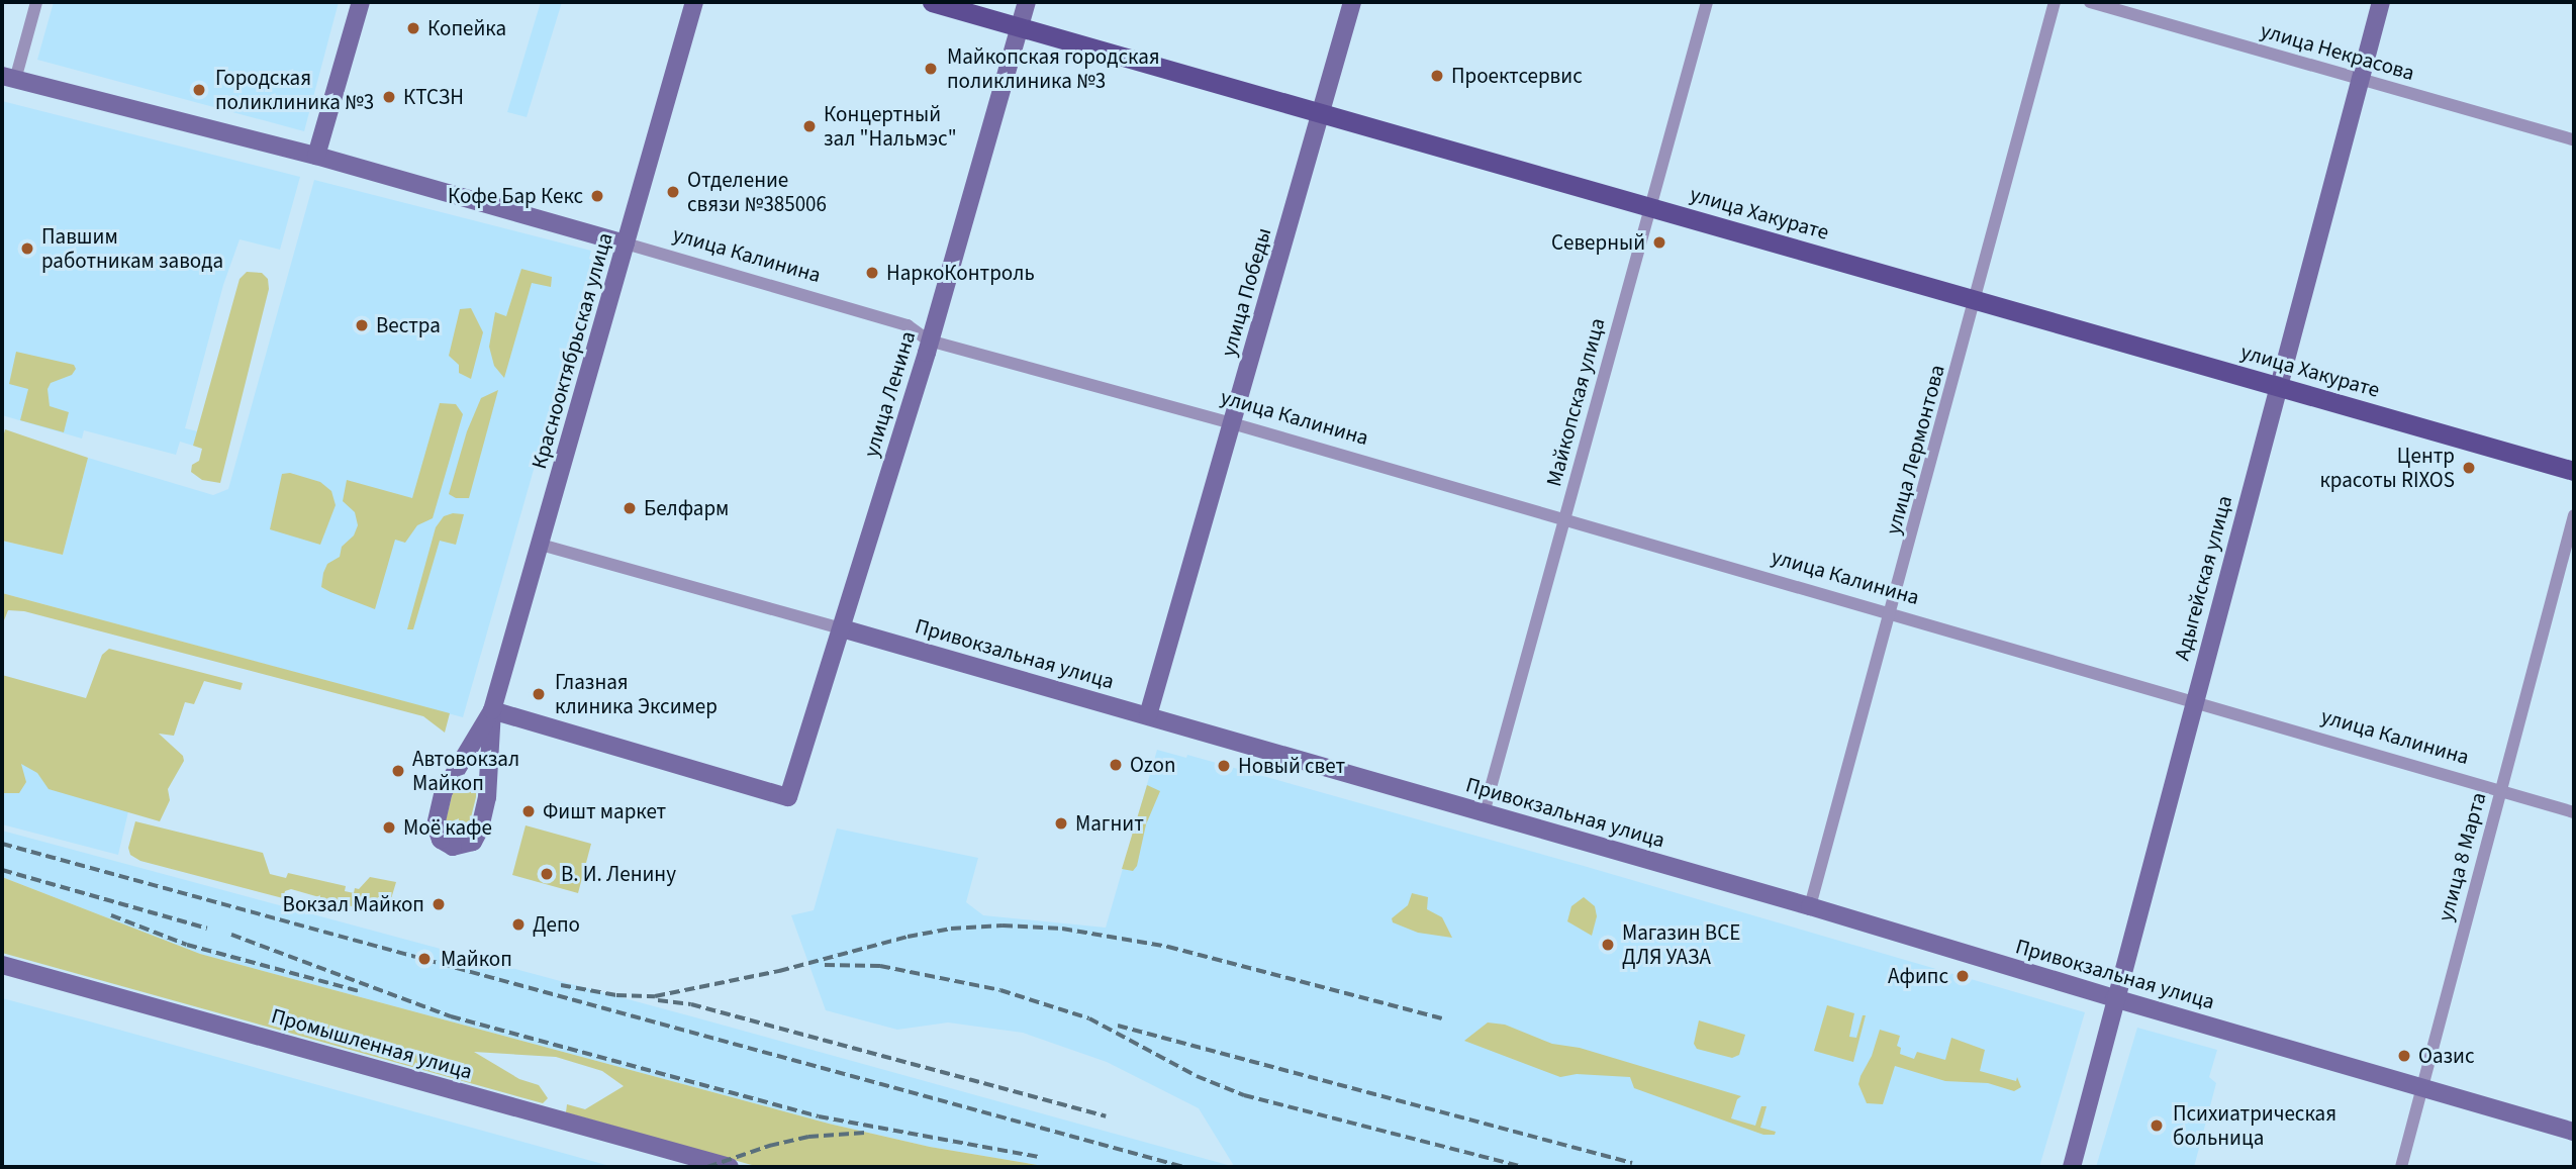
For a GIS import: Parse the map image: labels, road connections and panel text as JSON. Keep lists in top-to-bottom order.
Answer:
{
  "streets": {
    "main road": ["улица Хакурате"],
    "street": [
      "улица Некрасова",
      "улица Калинина",
      "улица Победы",
      "Краснооктябрьская улица",
      "улица Ленина",
      "Майкопская улица",
      "улица Лермонтова",
      "Адыгейская улица",
      "Привокзальная улица",
      "улица 8 Марта",
      "Промышленная улица"
    ]
  },
  "crossings": [
    ["улица Некрасова", "Адыгейская улица"],
    ["улица Хакурате", "улица Победы"],
    ["улица Хакурате", "улица Ленина"],
    ["улица Хакурате", "Майкопская улица"],
    ["улица Хакурате", "улица Лермонтова"],
    ["улица Хакурате", "Адыгейская улица"],
    ["улица Калинина", "улица Победы"],
    ["улица Калинина", "Краснооктябрьская улица"],
    ["улица Калинина", "улица Ленина"],
    ["улица Калинина", "Майкопская улица"],
    ["улица Калинина", "улица Лермонтова"],
    ["улица Калинина", "Адыгейская улица"],
    ["улица Калинина", "улица 8 Марта"],
    ["улица Победы", "Привокзальная улица"],
    ["Краснооктябрьская улица", "улица Ленина"],
    ["Краснооктябрьская улица", "Привокзальная улица"],
    ["улица Ленина", "Привокзальная улица"],
    ["Майкопская улица", "Привокзальная улица"],
    ["улица Лермонтова", "Привокзальная улица"],
    ["Адыгейская улица", "Привокзальная улица"],
    ["Привокзальная улица", "улица 8 Марта"]
  ],
  "places": [
    "Копейка",
    "Майкопская городская поликлиника №3",
    "Проектсервис",
    "Городская поликлиника №3",
    "КТСЗН",
    "Концертный зал \"Нальмэс\"",
    "Отделение связи №385006",
    "Кофе Бар Кекс",
    "Северный",
    "Павшим работникам завода",
    "НаркоКонтроль",
    "Вестра",
    "Центр красоты RIXOS",
    "Белфарм",
    "Глазная клиника Эксимер",
    "Ozon",
    "Новый свет",
    "Автовокзал Майкоп",
    "Фишт маркет",
    "Магнит",
    "Моё кафе",
    "В. И. Ленину",
    "Вокзал Майкоп",
    "Депо",
    "Магазин ВСЕ ДЛЯ УАЗА",
    "Майкоп",
    "Афипс",
    "Оазис",
    "Психиатрическая больница"
  ]
}
